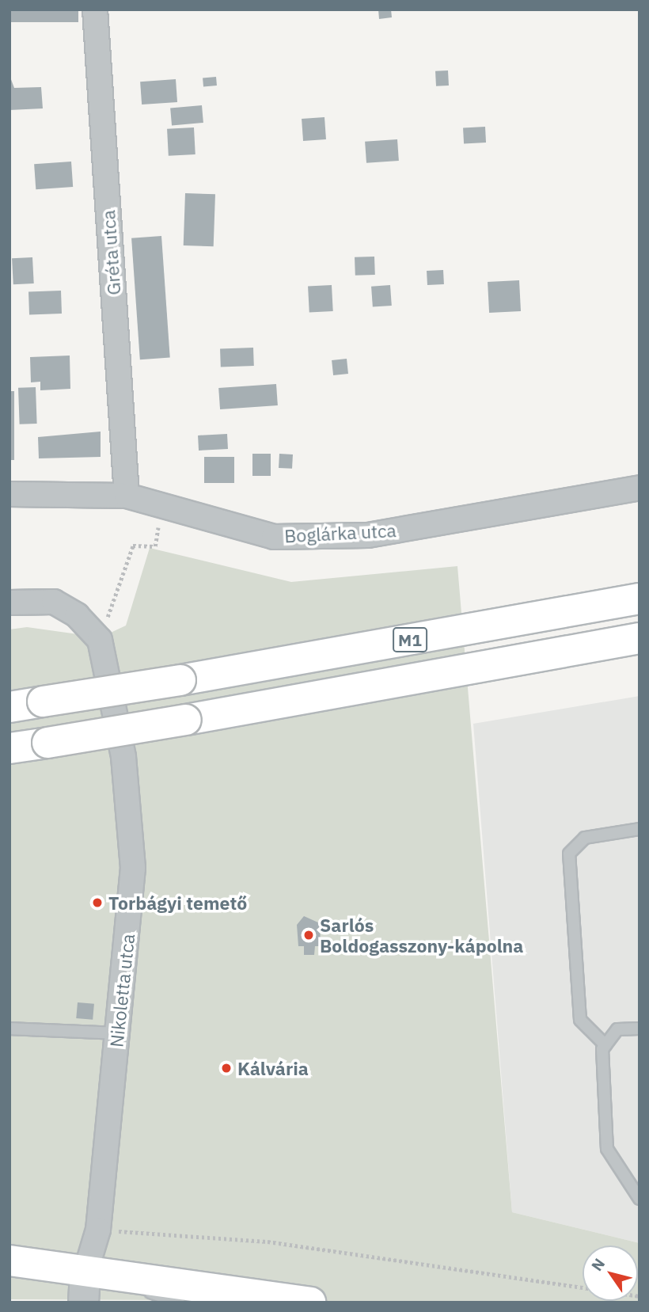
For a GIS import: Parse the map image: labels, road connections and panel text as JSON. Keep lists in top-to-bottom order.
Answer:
{
  "streets": {
    "main road": ["M1"],
    "street": ["Gréta utca", "Boglárka utca", "Nikoletta utca"]
  },
  "crossings": [
    ["Gréta utca", "Boglárka utca"]
  ],
  "places": ["Torbágyi temető", "Sarlós Boldogasszony-kápolna", "Kálvária"],
  "north": "top left"
}
